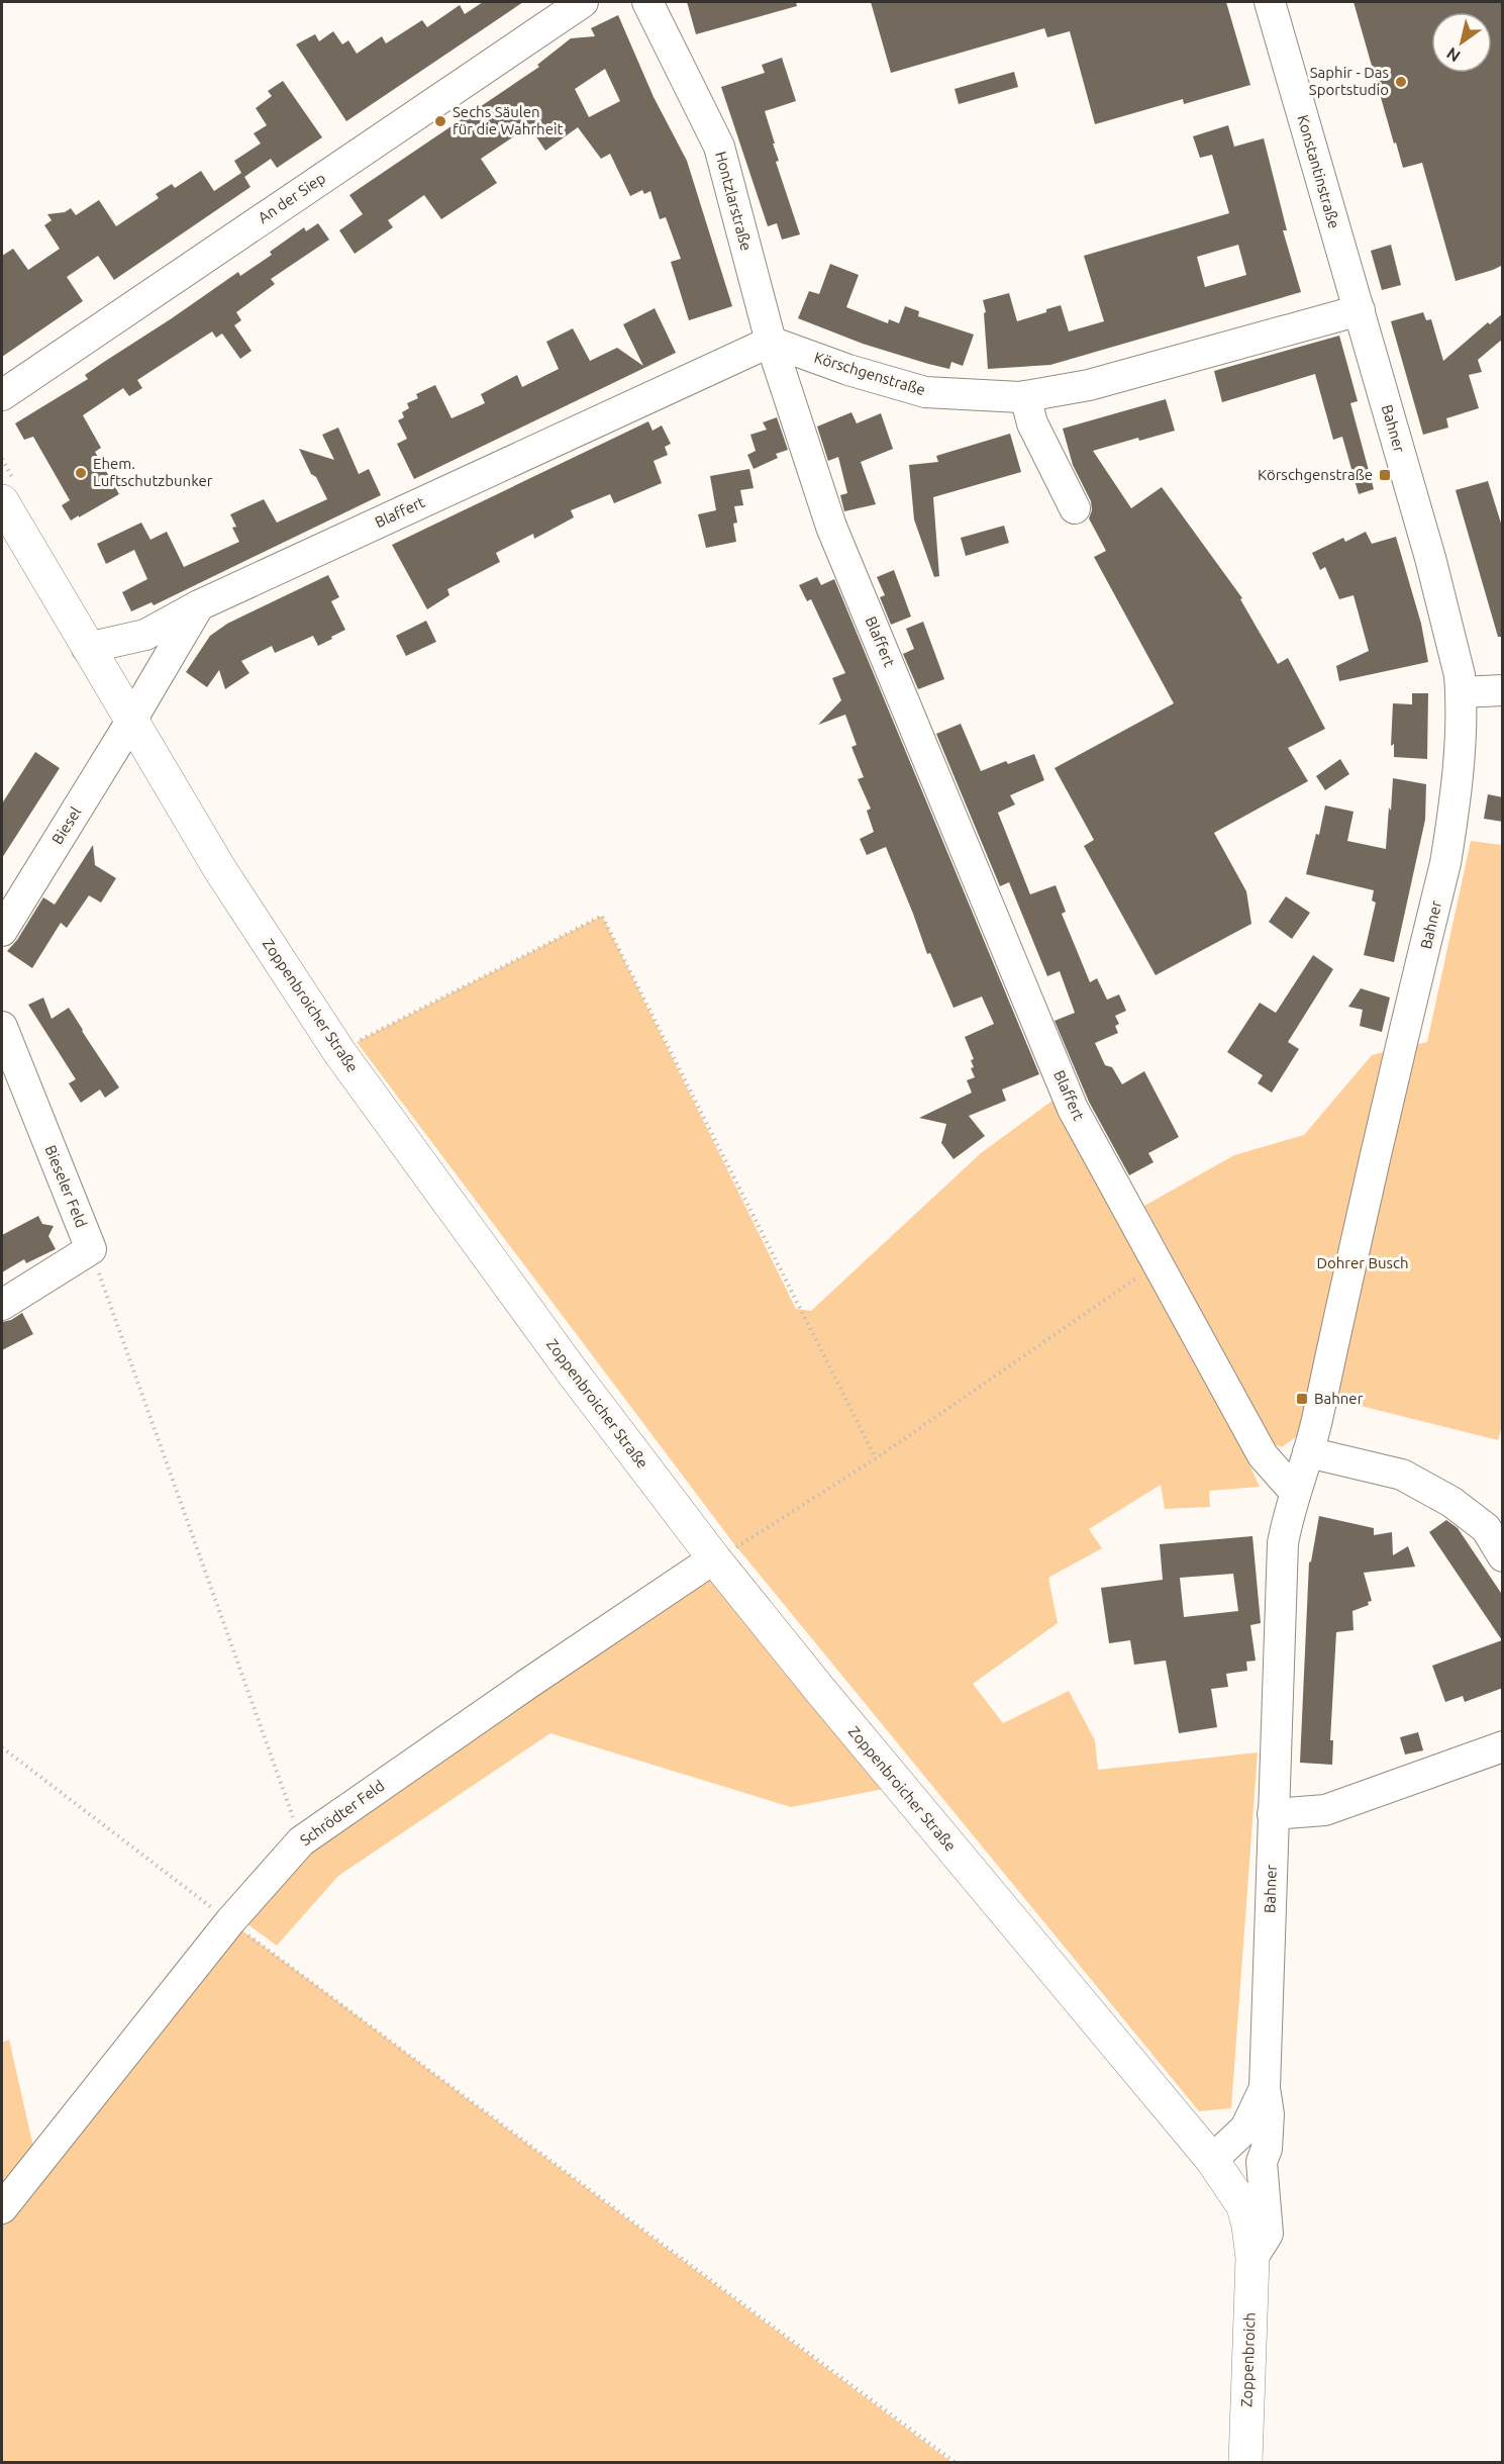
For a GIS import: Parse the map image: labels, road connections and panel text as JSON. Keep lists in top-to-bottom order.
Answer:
{
  "streets": {
    "main road": ["Zoppenbroicher Straße", "Zoppenbroich"],
    "street": [
      "Konstantinstraße",
      "An der Siep",
      "Hontzlarstraße",
      "Körschgenstraße",
      "Bahner",
      "Blaffert",
      "Biesel",
      "Bieseler Feld",
      "Schrödter Feld"
    ]
  },
  "crossings": [
    ["Konstantinstraße", "Körschgenstraße"],
    ["Konstantinstraße", "Bahner"],
    ["Hontzlarstraße", "Körschgenstraße"],
    ["Hontzlarstraße", "Blaffert"],
    ["Körschgenstraße", "Blaffert"],
    ["Bahner", "Blaffert"],
    ["Blaffert", "Zoppenbroicher Straße"],
    ["Biesel", "Zoppenbroicher Straße"],
    ["Zoppenbroicher Straße", "Schrödter Feld"],
    ["Zoppenbroicher Straße", "Zoppenbroich"]
  ],
  "parks": ["Dohrer Busch"],
  "places": {
    "other": ["Saphir - Das Sportstudio", "Sechs Säulen für die Wahrheit", "Ehem. Luftschutzbunker"],
    "transit": ["Körschgenstraße", "Bahner"]
  },
  "north": "bottom left"
}
